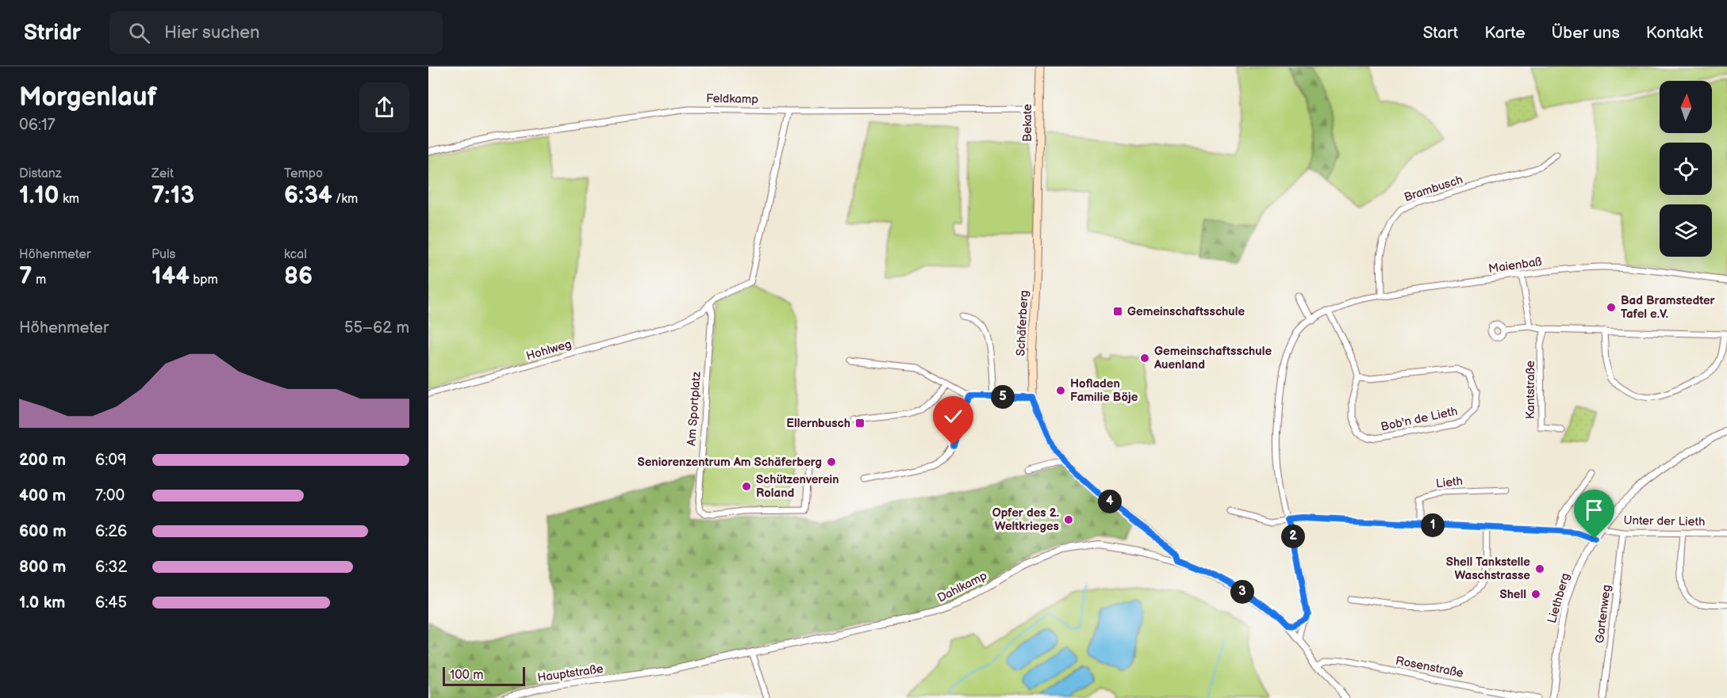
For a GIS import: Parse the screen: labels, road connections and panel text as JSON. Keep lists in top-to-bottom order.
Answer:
{
  "streets": {
    "main road": ["Bekate", "Schäferberg"],
    "street": [
      "Feldkamp",
      "Brambusch",
      "Maienbaß",
      "Hohlweg",
      "Kantstraße",
      "Am Sportplatz",
      "Bob'n de Lieth",
      "Lieth",
      "Unter der Lieth",
      "Dahlkamp",
      "Liethberg",
      "Gartenweg",
      "Rosenstraße",
      "Hauptstraße"
    ]
  },
  "crossings": [
    ["Feldkamp", "Bekate"],
    ["Bekate", "Schäferberg"],
    ["Brambusch", "Maienbaß"],
    ["Maienbaß", "Dahlkamp"],
    ["Schäferberg", "Dahlkamp"],
    ["Hohlweg", "Am Sportplatz"],
    ["Unter der Lieth", "Liethberg"],
    ["Unter der Lieth", "Gartenweg"],
    ["Dahlkamp", "Rosenstraße"],
    ["Dahlkamp", "Hauptstraße"]
  ],
  "places": {
    "other": [
      "Bad Bramstedter Tafel e.V.",
      "Gemeinschaftsschule Auenland",
      "Hofladen Familie Böje",
      "Seniorenzentrum Am Schäferberg",
      "Schützenverein Roland",
      "Opfer des 2. Weltkrieges",
      "Shell Tankstelle Waschstrasse",
      "Shell"
    ],
    "transit": ["Gemeinschaftsschule", "Ellernbusch"]
  },
  "scale_bar": "100 m",
  "north": "top",
  "page": {
    "header": "Stridr",
    "search": "Hier suchen",
    "nav": [
      "Start",
      "Karte",
      "Über uns",
      "Kontakt"
    ],
    "heading": ["Morgenlauf", "06:17"],
    "stats": [
      ["Distanz", "1.10 km"],
      ["Zeit", "7:13"],
      ["Tempo", "6:34 /km"],
      ["Höhenmeter", "7 m"],
      ["Puls", "144 bpm"],
      ["kcal", "86"]
    ],
    "chart": ["Höhenmeter", "55–62 m"],
    "pins": [
      "5",
      "4",
      "1",
      "2",
      "3"
    ],
    "list": [
      {
        "name": "200 m",
        "note": "6:09"
      },
      {
        "name": "400 m",
        "note": "7:00"
      },
      {
        "name": "600 m",
        "note": "6:26"
      },
      {
        "name": "800 m",
        "note": "6:32"
      },
      {
        "name": "1.0 km",
        "note": "6:45"
      }
    ],
    "scale": "100 m"
  }
}
